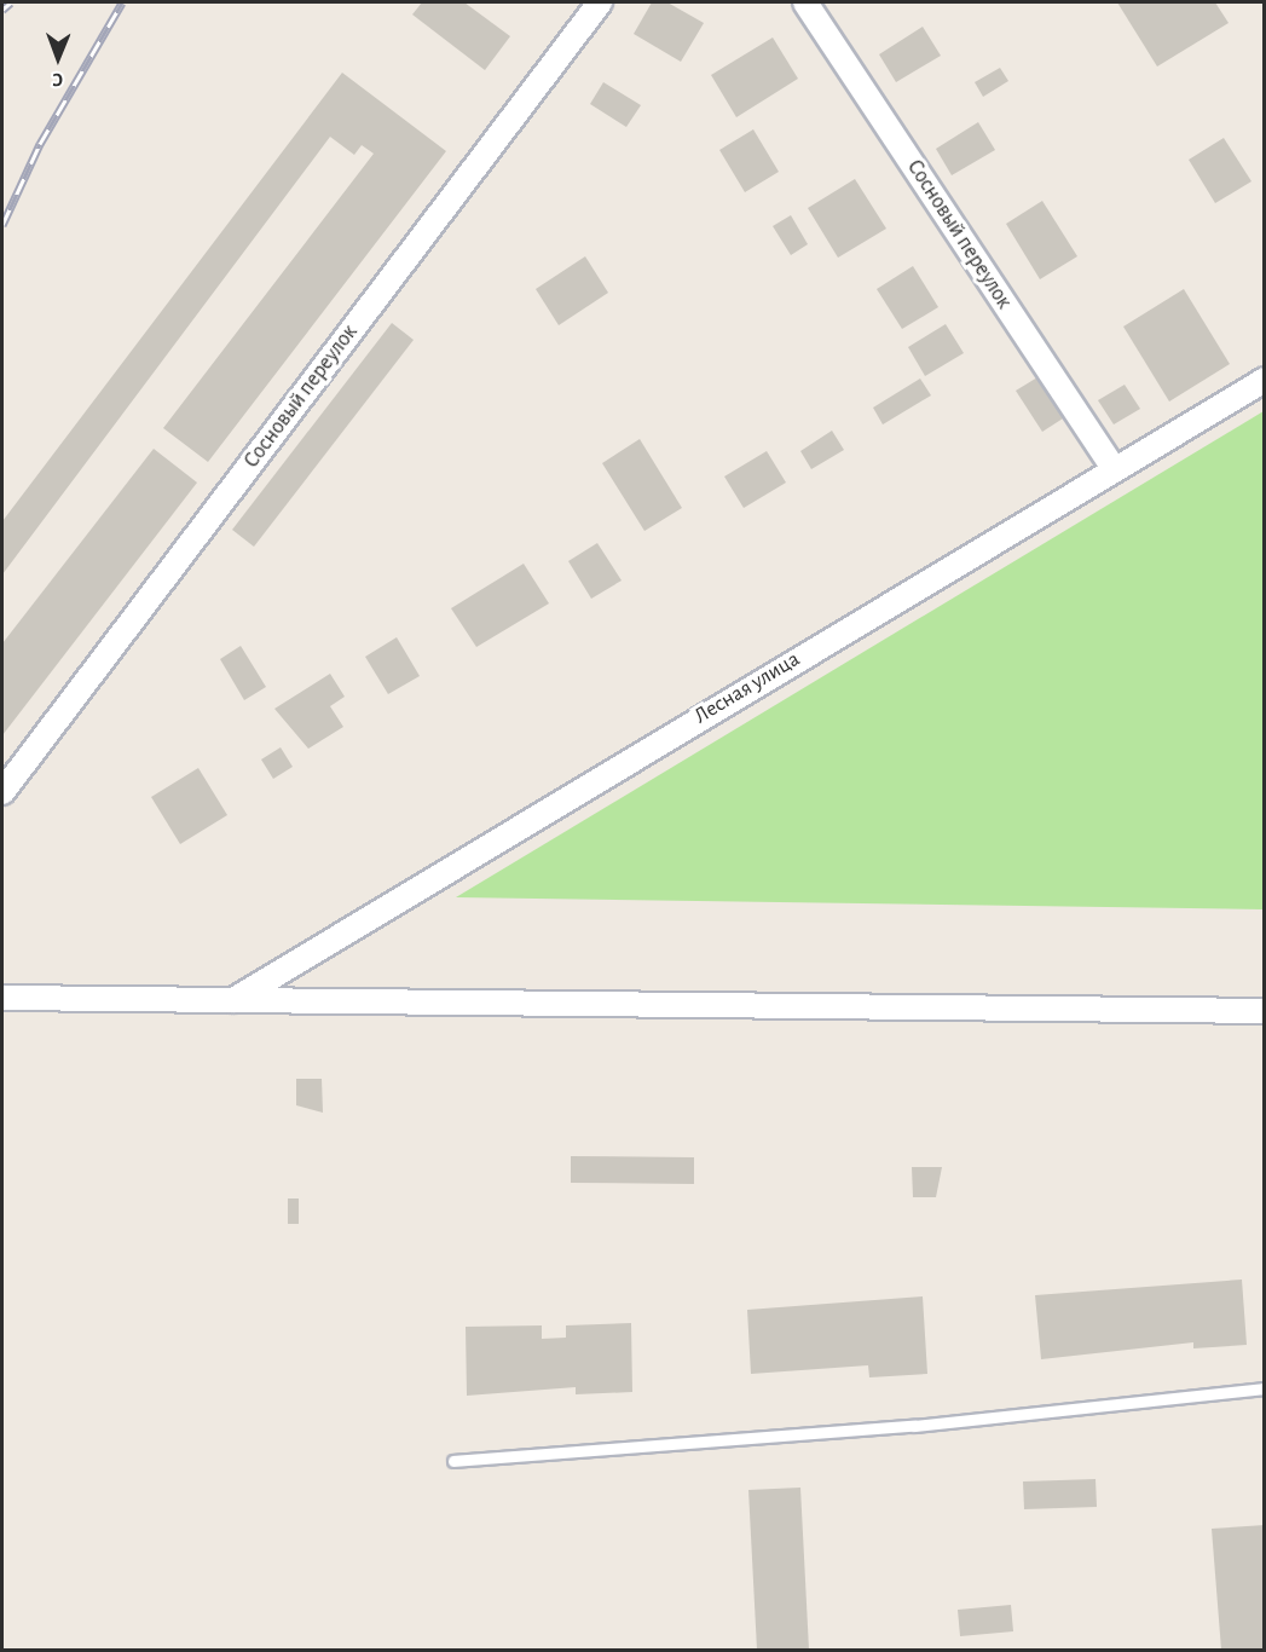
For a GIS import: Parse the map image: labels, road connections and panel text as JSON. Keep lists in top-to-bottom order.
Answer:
{
  "streets": {
    "street": ["Сосновый переулок", "Лесная улица"]
  },
  "crossings": [
    ["Сосновый переулок", "Лесная улица"]
  ],
  "north": "bottom"
}
